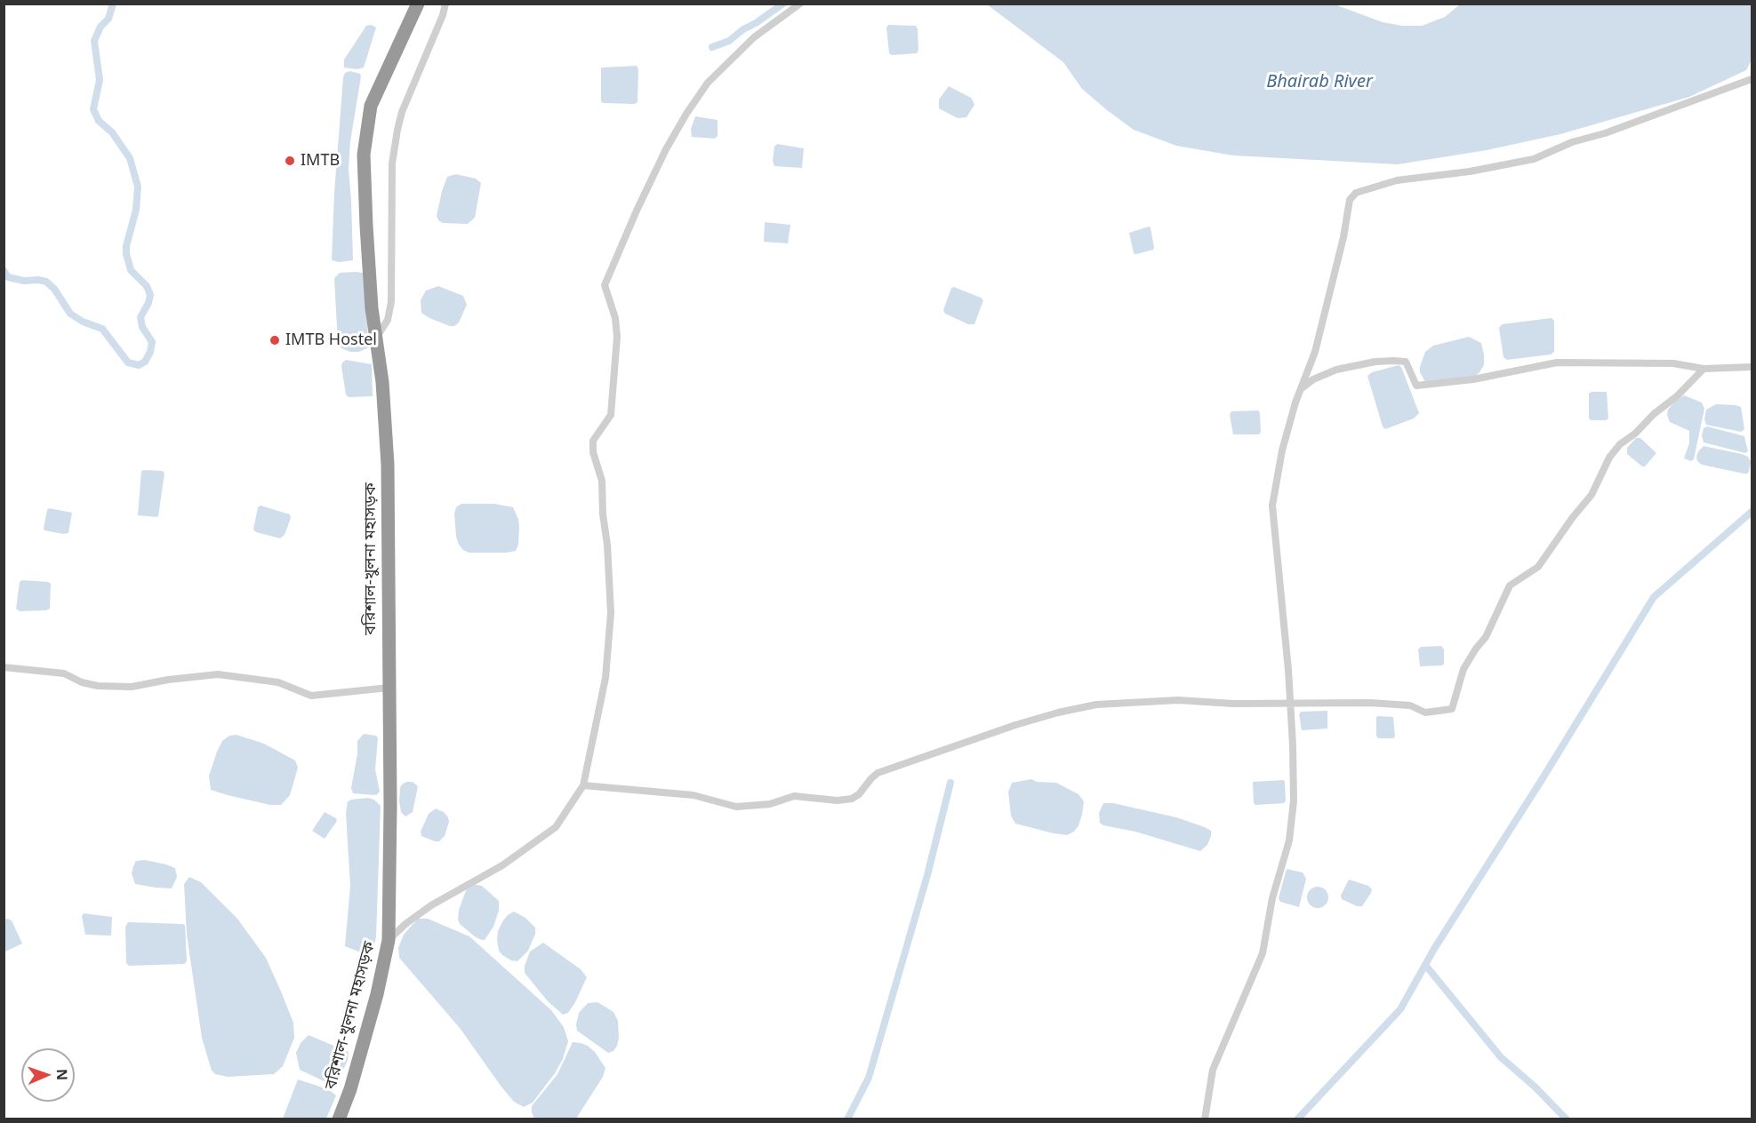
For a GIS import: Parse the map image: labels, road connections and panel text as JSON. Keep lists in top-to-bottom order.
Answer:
{
  "streets": {
    "highway": ["বরিশাল-খুলনা মহাসড়ক"]
  },
  "water": ["Bhairab River"],
  "places": ["IMTB", "IMTB Hostel"],
  "north": "right"
}
